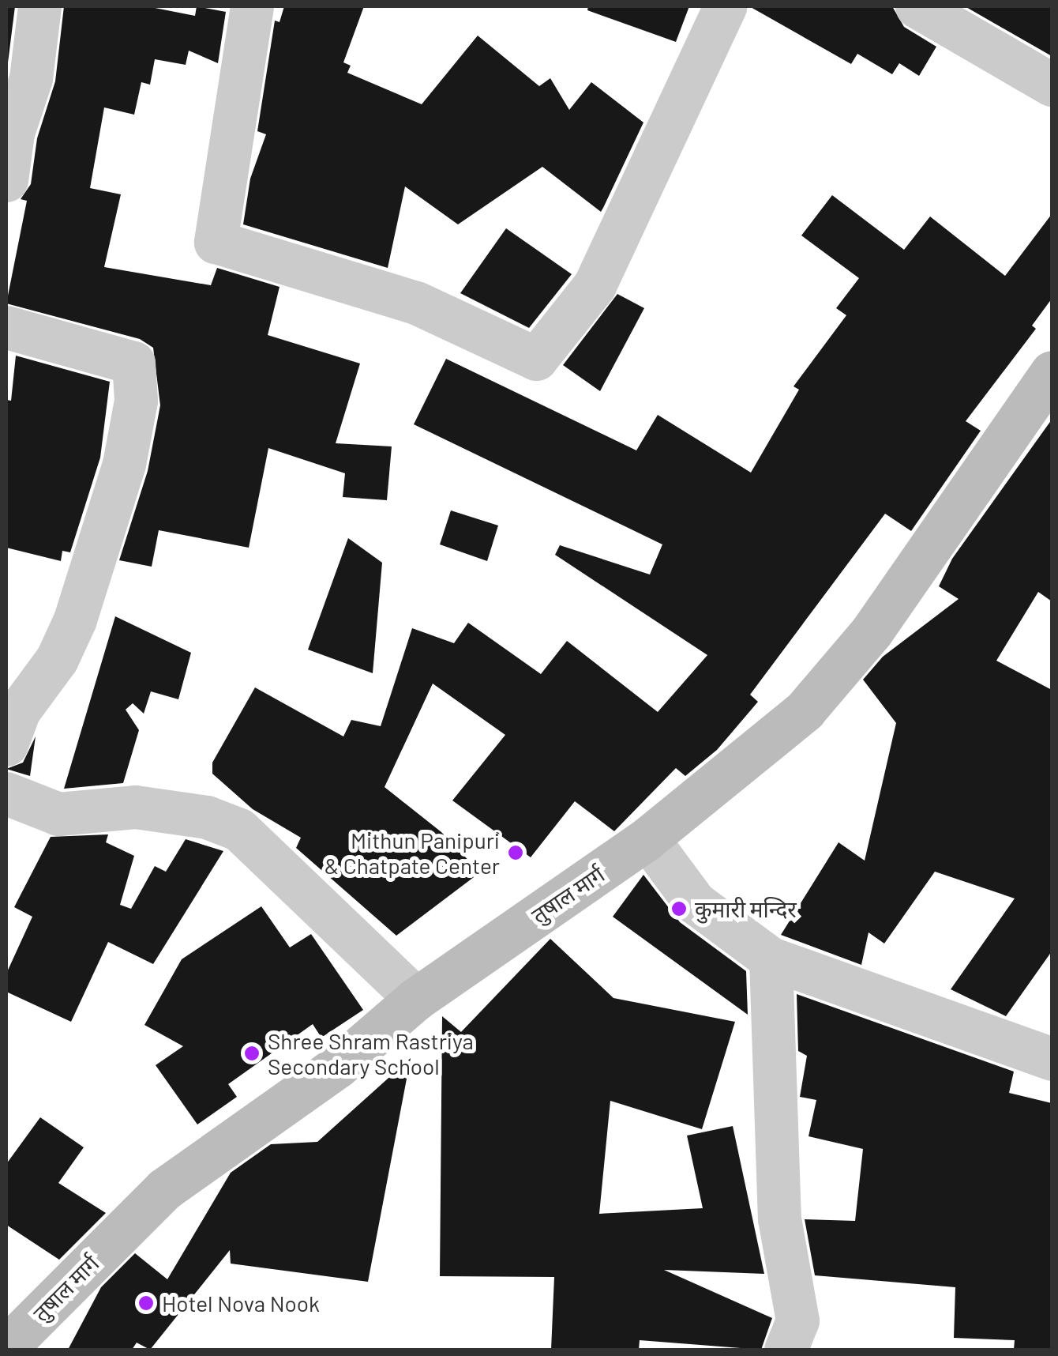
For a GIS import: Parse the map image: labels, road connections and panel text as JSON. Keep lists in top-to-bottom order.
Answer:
{
  "streets": {
    "street": ["तुषाल मार्ग"]
  },
  "places": [
    "Mithun Panipuri & Chatpate Center",
    "कुमारी मन्दिर",
    "Shree Shram Rastriya Secondary School",
    "Hotel Nova Nook"
  ]
}
